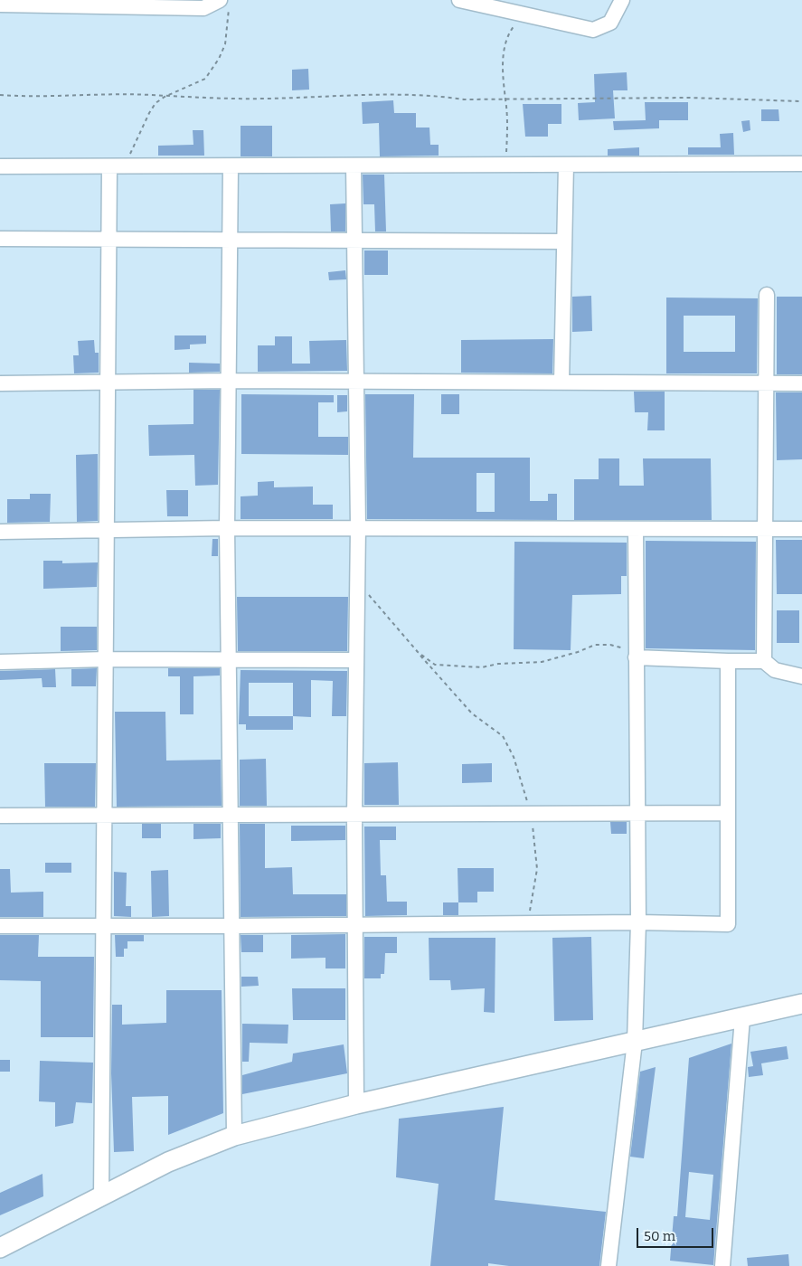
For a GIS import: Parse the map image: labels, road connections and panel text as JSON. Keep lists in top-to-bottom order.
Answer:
{
  "scale_bar": "50 m"
}
